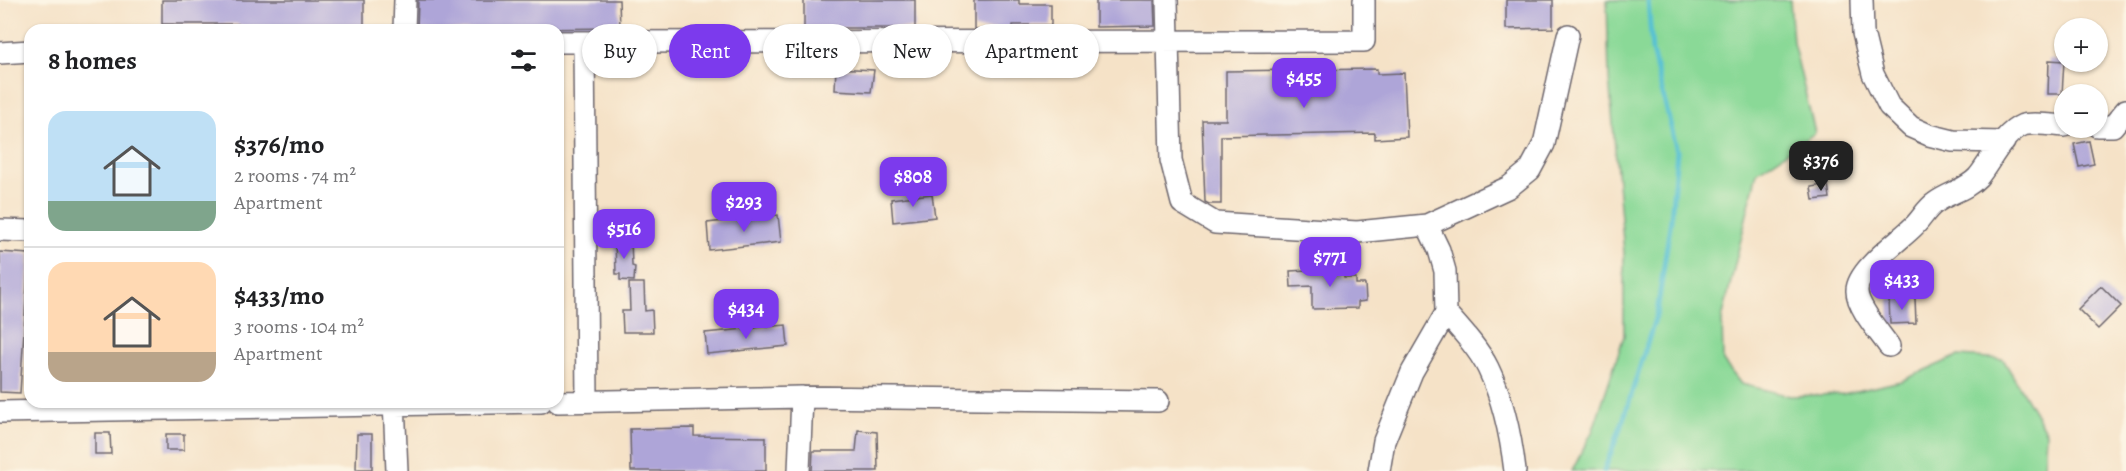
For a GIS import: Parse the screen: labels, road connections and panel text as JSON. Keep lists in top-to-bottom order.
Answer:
{
  "page": {
    "map_buttons": ["+", "−"],
    "chip": [
      "Buy",
      "Rent",
      "Filters",
      "New",
      "Apartment"
    ],
    "heading": "8 homes",
    "price": [
      "$455",
      "$376",
      "$808",
      "$293",
      "$516",
      "$771",
      "$433",
      "$434"
    ],
    "list": [
      {
        "name": "$376/mo",
        "note": "2 rooms · 74 m² · Apartment"
      },
      {
        "name": "$433/mo",
        "note": "3 rooms · 104 m² · Apartment"
      }
    ]
  }
}
